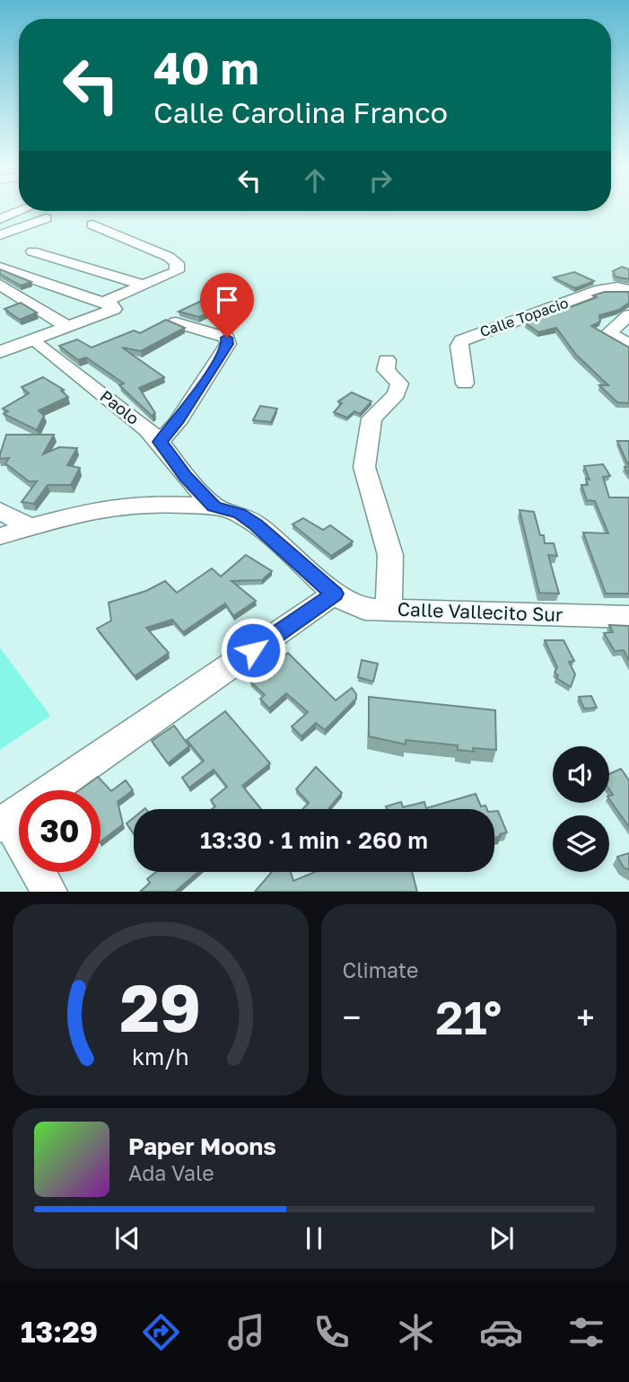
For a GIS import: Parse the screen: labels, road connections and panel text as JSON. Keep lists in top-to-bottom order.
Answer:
{
  "streets": {
    "street": ["Calle Topacio", "Paolo", "Calle Vallecito Sur"]
  },
  "crossings": [
    ["Paolo", "Calle Vallecito Sur"]
  ],
  "page": {
    "turn": ["40 m", "Calle Carolina Franco"],
    "limit": "30",
    "trip": "13:30 · 1 min · 260 m",
    "tile": "Climate",
    "heat": ["−", "21°", "+"],
    "song": ["Paper Moons", "Ada Vale"],
    "tabs": "13:29",
    "gauge": ["29", "km/h"]
  }
}
